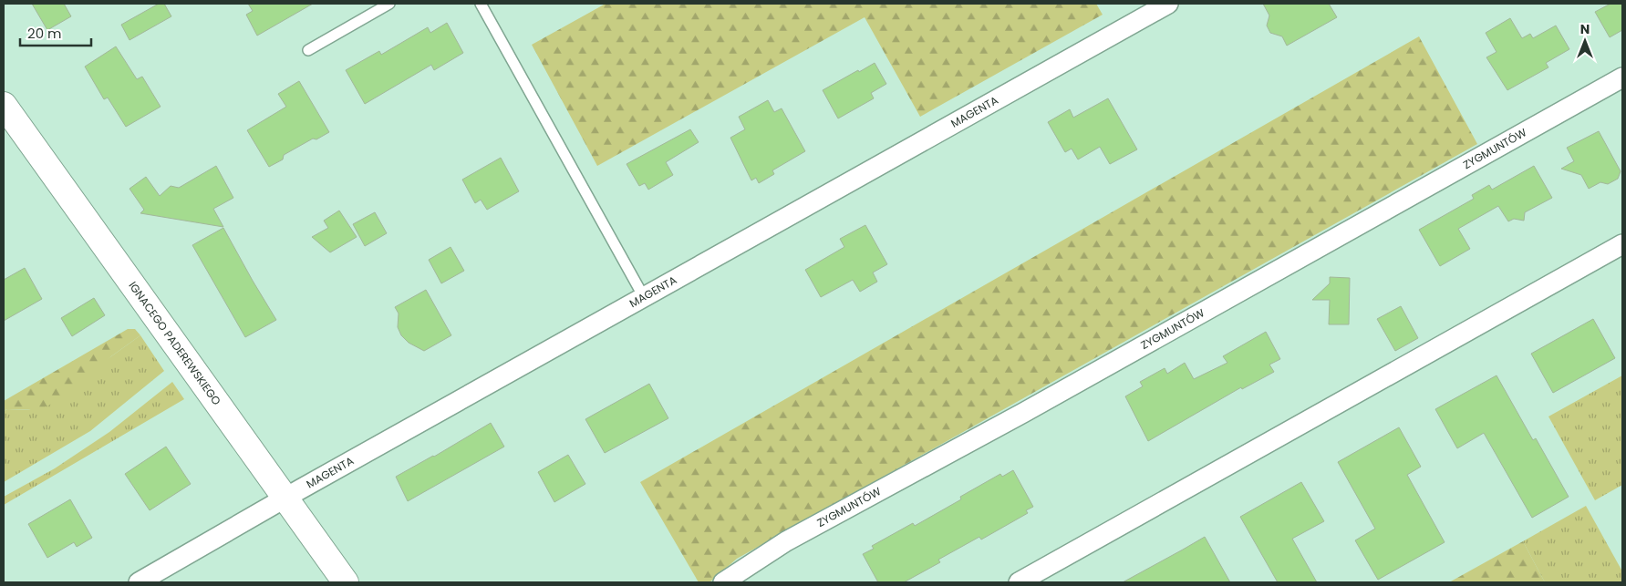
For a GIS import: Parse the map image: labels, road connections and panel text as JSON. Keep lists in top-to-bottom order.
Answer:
{
  "streets": {
    "street": ["MAGENTA", "ZYGMUNTÓW", "IGNACEGO PADEREWSKIEGO"]
  },
  "crossings": [
    ["MAGENTA", "IGNACEGO PADEREWSKIEGO"]
  ],
  "scale_bar": "20 m",
  "north": "top"
}
